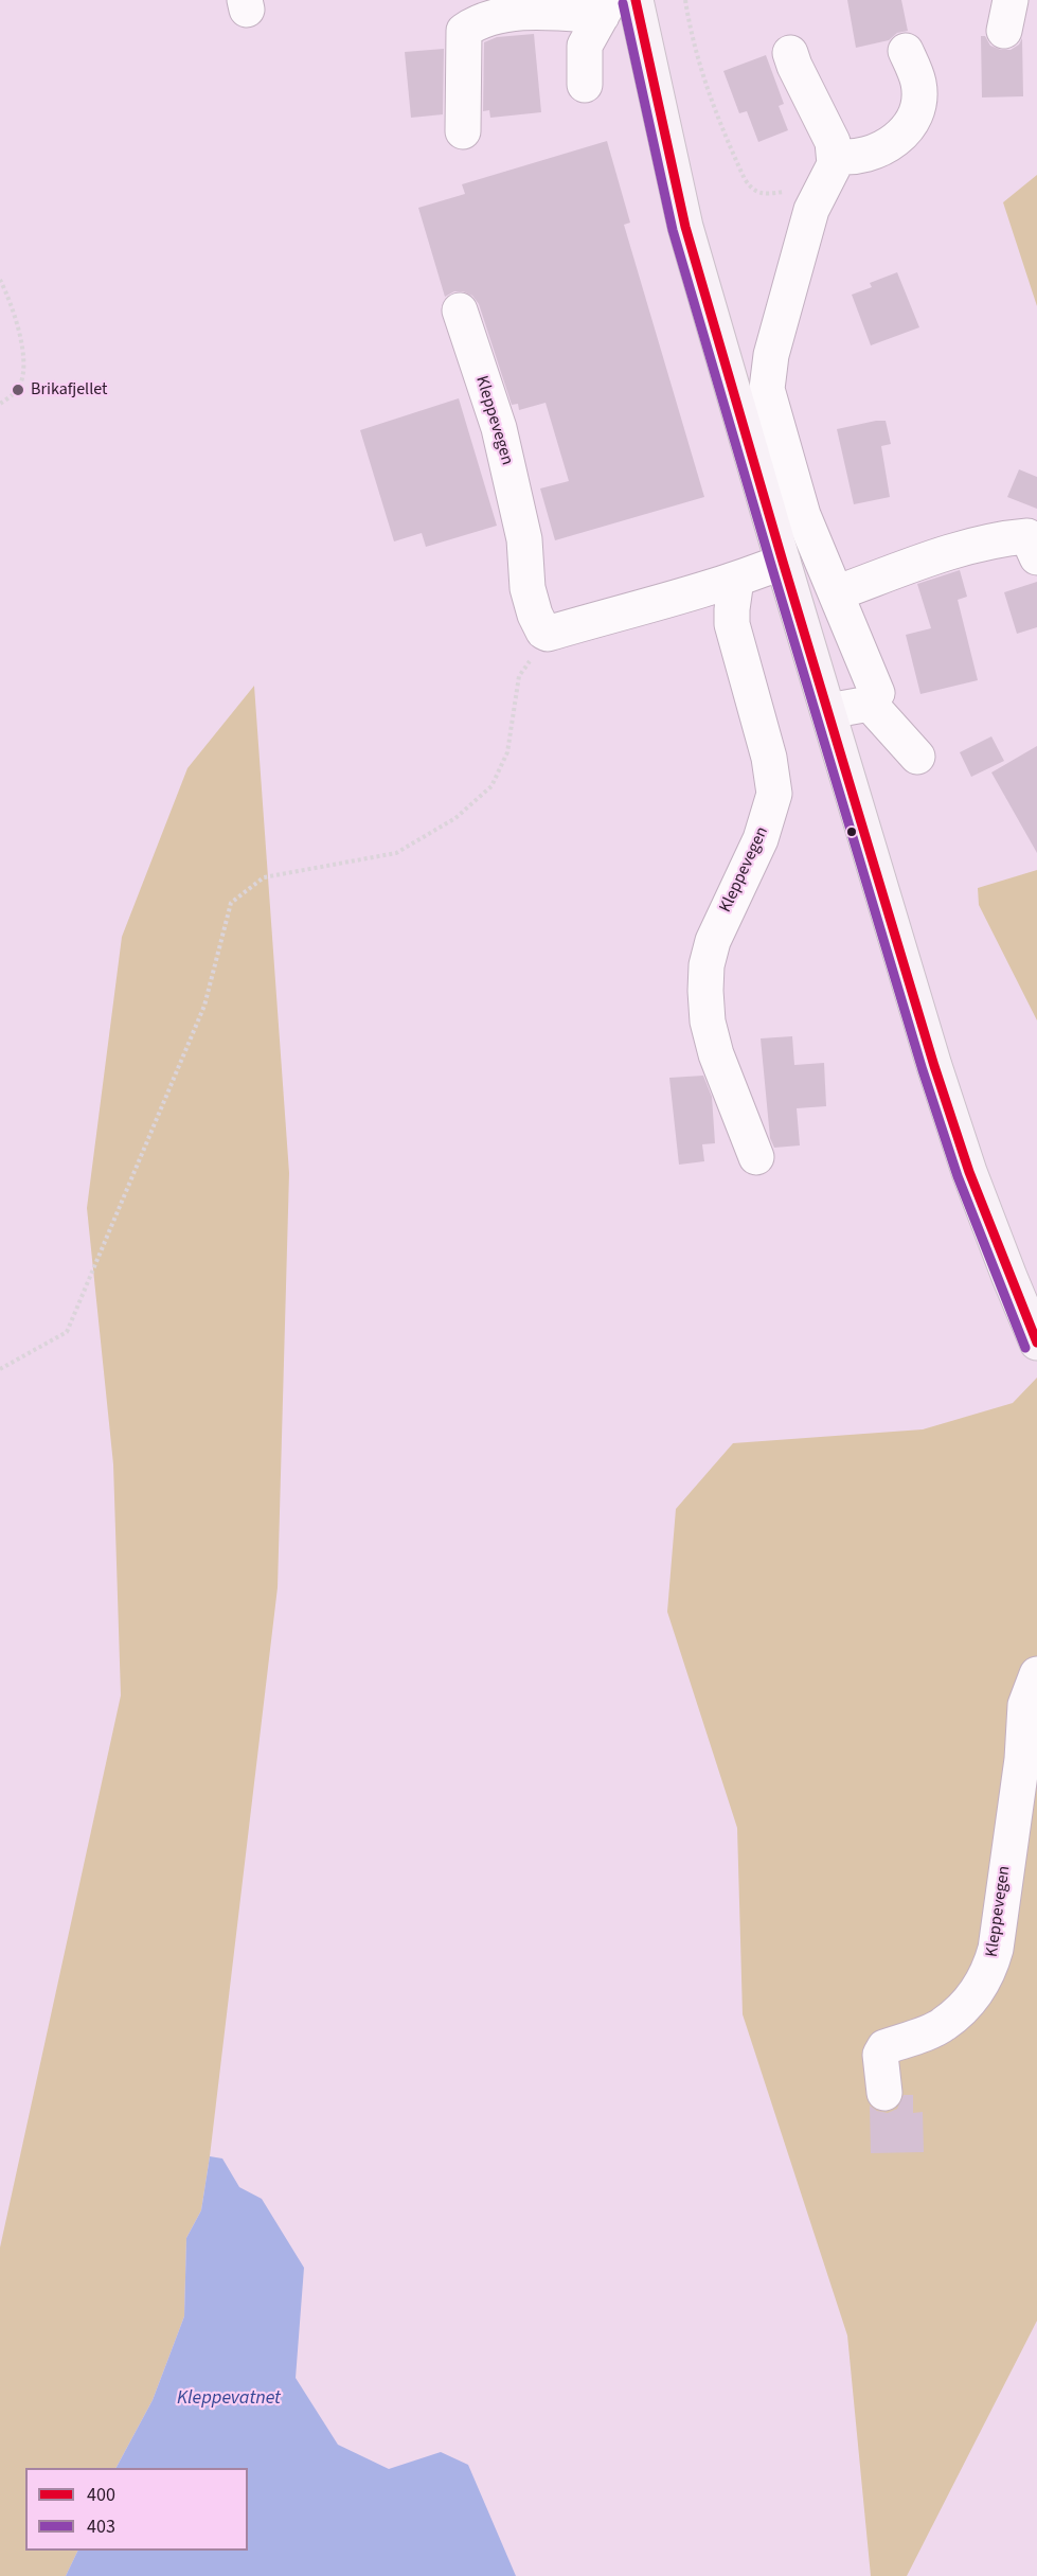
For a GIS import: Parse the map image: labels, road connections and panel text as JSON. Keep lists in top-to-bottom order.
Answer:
{
  "streets": {
    "lane": ["Kleppevegen"]
  },
  "water": ["Kleppevatnet"],
  "places": ["Brikafjellet"],
  "lines": ["transit line 400", "transit line 403"],
  "legend": ["400", "403"]
}
